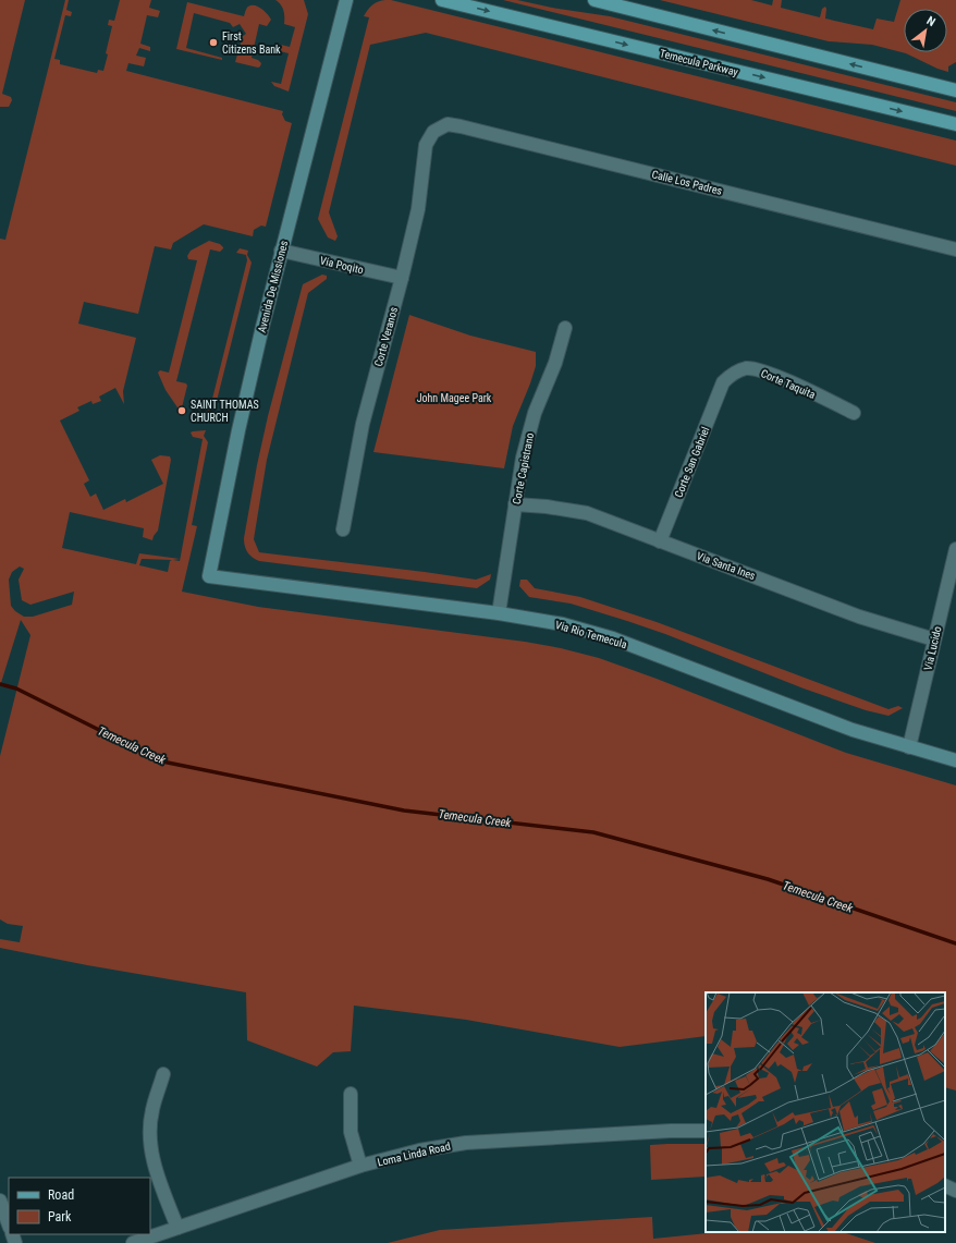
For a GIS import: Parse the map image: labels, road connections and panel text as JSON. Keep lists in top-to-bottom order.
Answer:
{
  "streets": {
    "main road": ["Temecula Parkway"],
    "street": [
      "Calle Los Padres",
      "Via Poqito",
      "Avenida De Missiones",
      "Corte Veranos",
      "Corte Taquita",
      "Corte San Gabriel",
      "Corte Capistrano",
      "Via Santa Ines",
      "Via Rio Temecula",
      "Via Lucido",
      "Loma Linda Road"
    ]
  },
  "crossings": [
    ["Calle Los Padres", "Corte Veranos"],
    ["Via Poqito", "Avenida De Missiones"],
    ["Via Poqito", "Corte Veranos"],
    ["Avenida De Missiones", "Via Rio Temecula"],
    ["Corte Taquita", "Corte San Gabriel"],
    ["Corte San Gabriel", "Via Santa Ines"],
    ["Corte Capistrano", "Via Santa Ines"],
    ["Corte Capistrano", "Via Rio Temecula"],
    ["Via Santa Ines", "Via Lucido"],
    ["Via Rio Temecula", "Via Lucido"]
  ],
  "water": ["Temecula Creek"],
  "parks": ["John Magee Park"],
  "places": ["First Citizens Bank", "SAINT THOMAS CHURCH"],
  "legend": ["Road", "Park"],
  "north": "top right"
}
